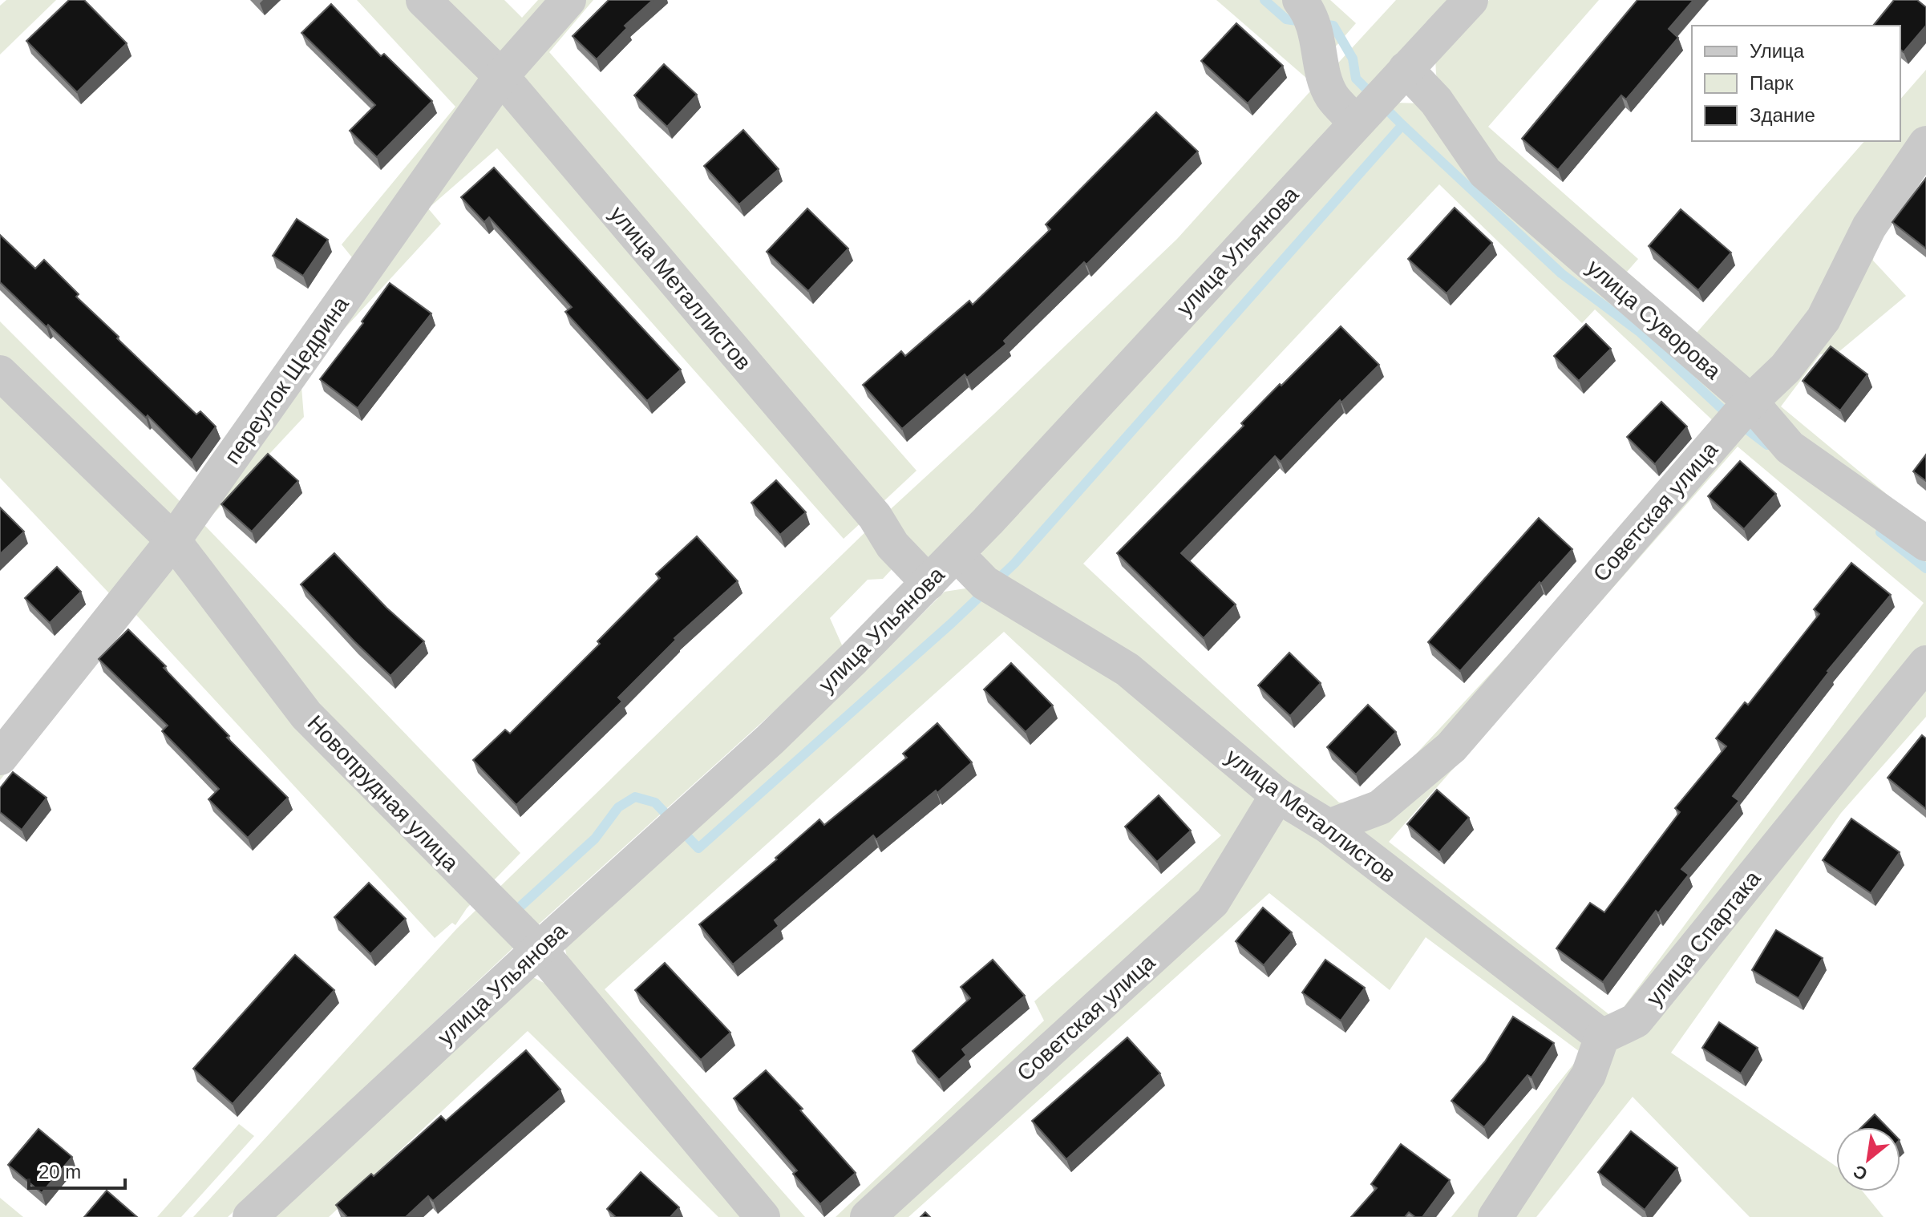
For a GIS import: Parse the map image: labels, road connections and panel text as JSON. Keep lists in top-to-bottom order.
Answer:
{
  "streets": {
    "street": [
      "улица Ульянова",
      "улица Металлистов",
      "улица Суворова",
      "переулок Щедрина",
      "Советская улица",
      "Новопрудная улица",
      "улица Спартака"
    ]
  },
  "crossings": [
    ["улица Ульянова", "улица Металлистов"],
    ["улица Ульянова", "улица Суворова"],
    ["улица Ульянова", "Новопрудная улица"],
    ["улица Металлистов", "переулок Щедрина"],
    ["улица Металлистов", "Советская улица"],
    ["улица Металлистов", "улица Спартака"],
    ["улица Суворова", "Советская улица"],
    ["переулок Щедрина", "Новопрудная улица"]
  ],
  "legend": ["Улица", "Парк", "Здание"],
  "scale_bar": "20 m",
  "north": "bottom left"
}
